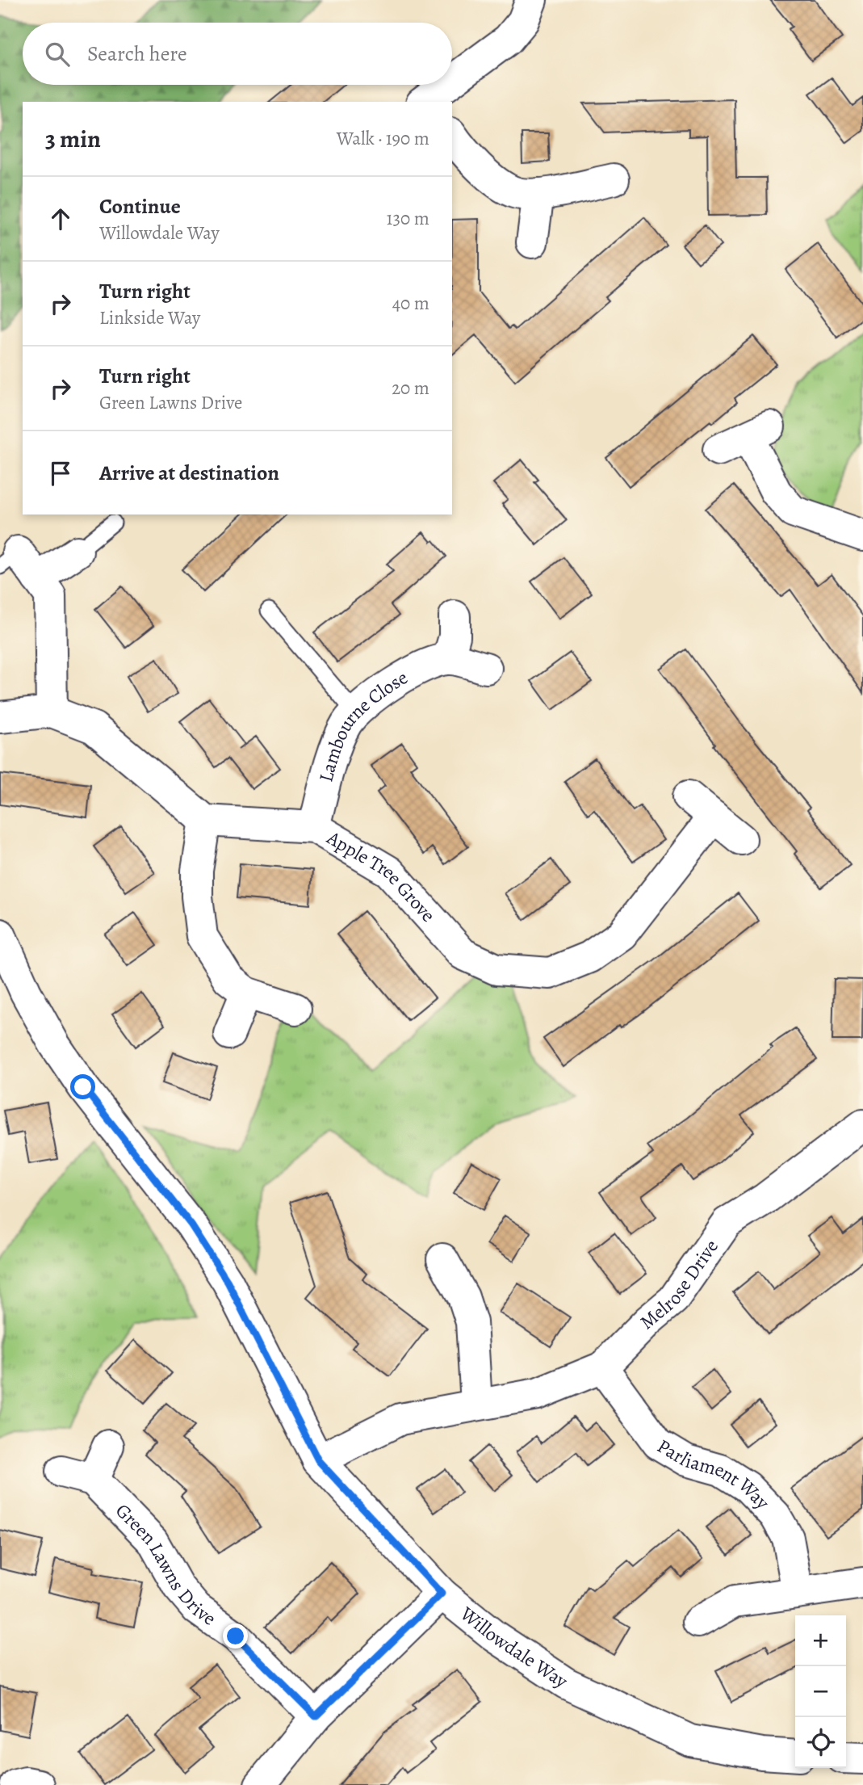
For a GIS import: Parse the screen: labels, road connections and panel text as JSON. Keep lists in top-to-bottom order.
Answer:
{
  "streets": {
    "street": [
      "Lambourne Close",
      "Apple Tree Grove",
      "Melrose Drive",
      "Parliament Way",
      "Green Lawns Drive",
      "Willowdale Way"
    ]
  },
  "crossings": [
    ["Lambourne Close", "Apple Tree Grove"],
    ["Melrose Drive", "Parliament Way"],
    ["Melrose Drive", "Willowdale Way"]
  ],
  "page": {
    "search": "Search here",
    "heading": ["3 min", "Walk · 190 m"],
    "list": [
      ["Continue", "Willowdale Way", "130 m"],
      ["Turn right", "Linkside Way", "40 m"],
      ["Turn right", "Green Lawns Drive", "20 m"],
      "Arrive at destination"
    ],
    "map_buttons": ["+", "−"]
  }
}
